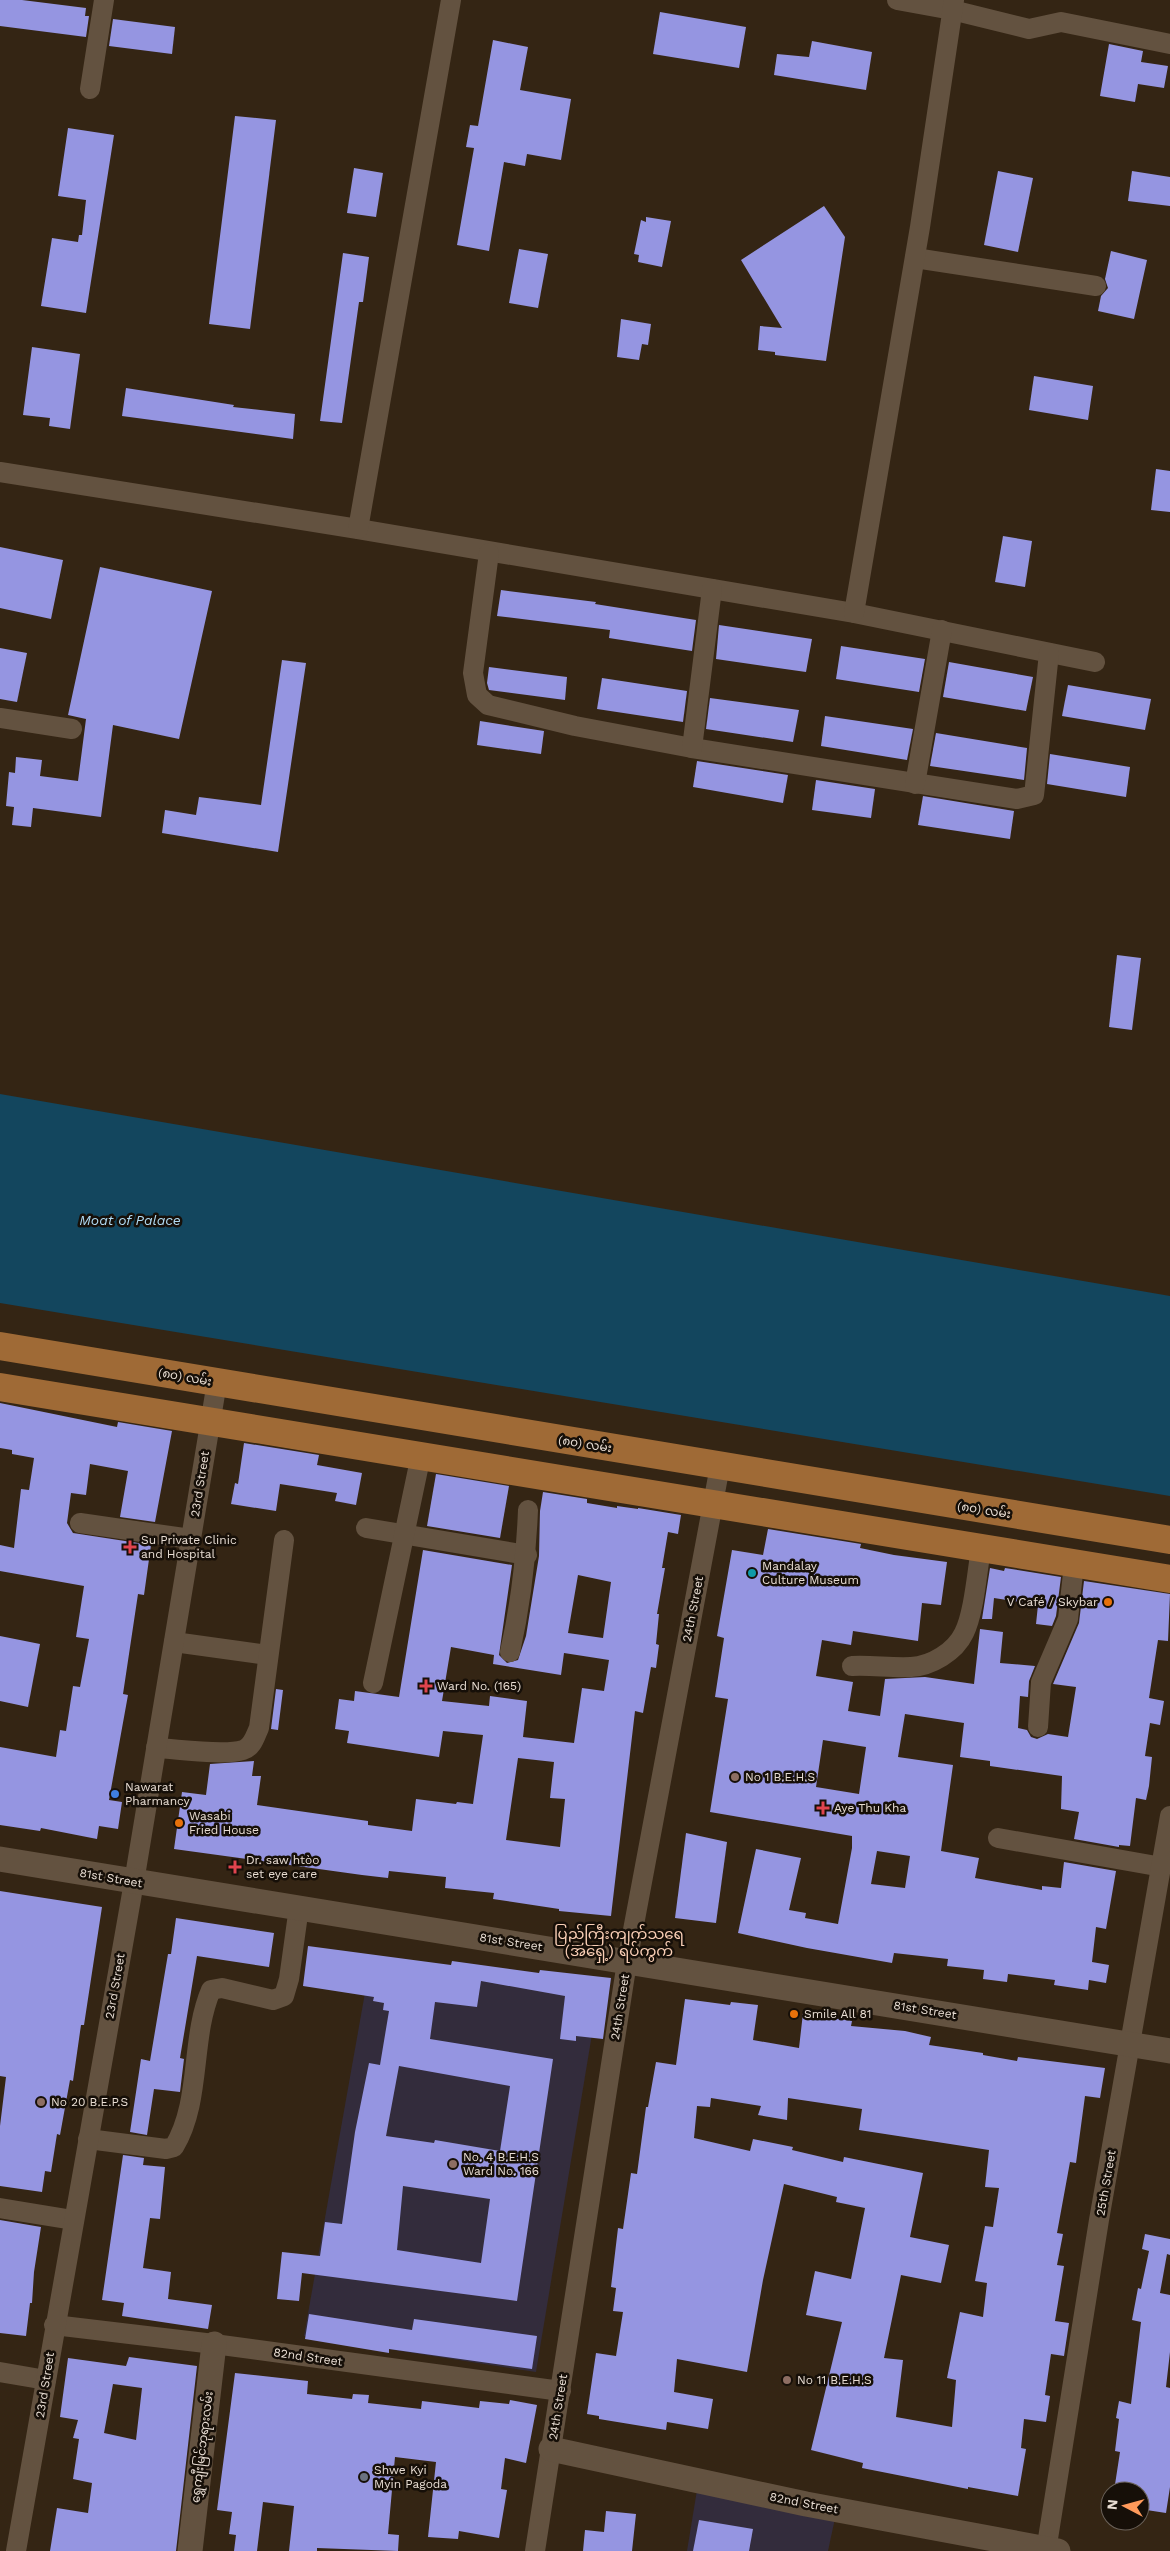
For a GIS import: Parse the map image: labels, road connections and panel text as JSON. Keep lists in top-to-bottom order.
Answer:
{
  "streets": {
    "main road": ["(၈၀) လမ်း"],
    "street": [
      "23rd Street",
      "24th Street",
      "81st Street",
      "25th Street",
      "82nd Street",
      "ရွှေကျီးမြင်ဘုရားလမ်း"
    ]
  },
  "crossings": [
    ["(၈၀) လမ်း", "23rd Street"],
    ["(၈၀) လမ်း", "24th Street"],
    ["23rd Street", "81st Street"],
    ["23rd Street", "82nd Street"],
    ["24th Street", "81st Street"],
    ["24th Street", "82nd Street"],
    ["81st Street", "25th Street"],
    ["25th Street", "82nd Street"],
    ["82nd Street", "ရွှေကျီးမြင်ဘုရားလမ်း"]
  ],
  "districts": ["ပြည်ကြီးကျက်သရေ (အရှေ့) ရပ်ကွက်"],
  "water": ["Moat of Palace"],
  "places": {
    "health": [
      "Su Private Clinic and Hospital",
      "Ward No. (165)",
      "Aye Thu Kha",
      "Dr. saw htòo set eye care"
    ],
    "other": [
      "Mandalay Culture Museum",
      "V Café / Skybar",
      "No 1 B.E.H.S",
      "Nawarat Pharmancy",
      "Wasabi Fried House",
      "Smile All 81",
      "No 20 B.E.P.S",
      "No. 4 B.E.H.S Ward No. 166",
      "No 11 B.E.H.S",
      "Shwe Kyi Myin Pagoda"
    ]
  },
  "north": "left"
}
